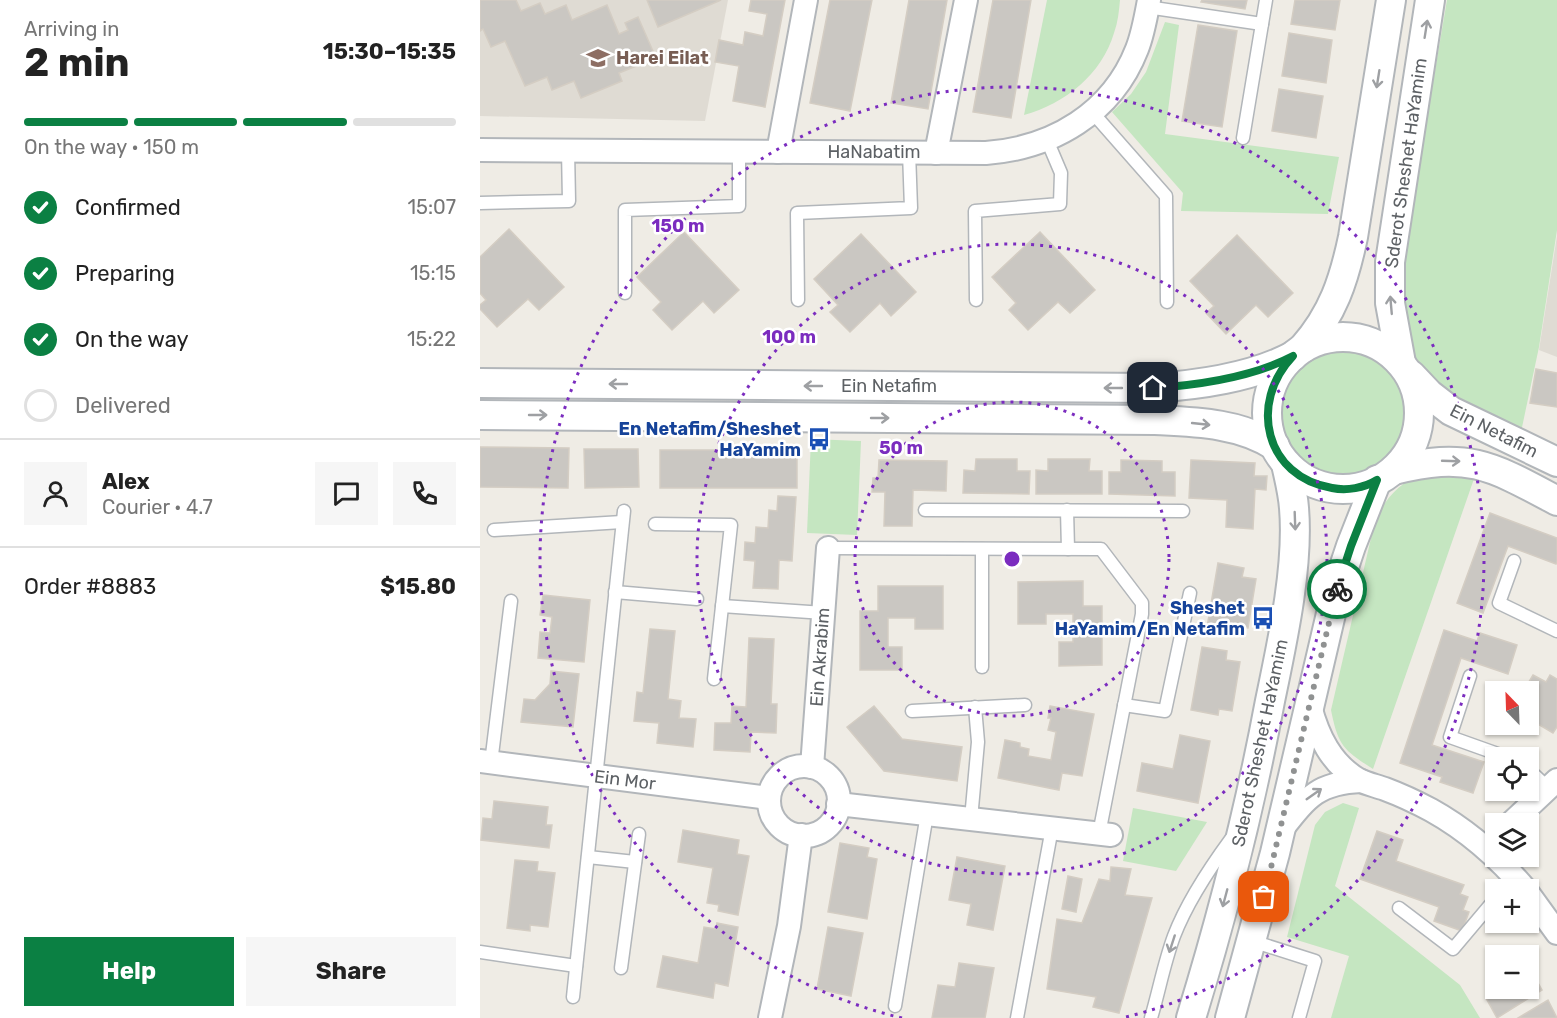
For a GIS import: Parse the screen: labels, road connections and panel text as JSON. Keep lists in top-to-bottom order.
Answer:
{
  "streets": {
    "street": [
      "HaNabatim",
      "Sderot Sheshet HaYamim",
      "Ein Netafim",
      "Ein Akrabim",
      "Ein Mor"
    ]
  },
  "crossings": [
    ["Sderot Sheshet HaYamim", "Ein Netafim"],
    ["Ein Akrabim", "Ein Mor"]
  ],
  "places": {
    "school or university": ["Harei Eilat"],
    "bus stop": ["En Netafim/Sheshet HaYamim", "Sheshet HaYamim/En Netafim"]
  },
  "north": "top left",
  "page": {
    "heading": ["2 min", "Arriving in", "15:30–15:35"],
    "panel": [
      "Alex",
      "Courier · 4.7",
      "Order #8883",
      "$15.80"
    ],
    "bar": "On the way · 150 m",
    "list": [
      ["Confirmed", "15:07"],
      ["Preparing", "15:15"],
      ["On the way", "15:22"],
      "Delivered"
    ],
    "map_buttons": ["+", "−"],
    "buttons": ["Help", "Share"]
  },
  "rings": ["150 m", "100 m", "50 m"]
}
